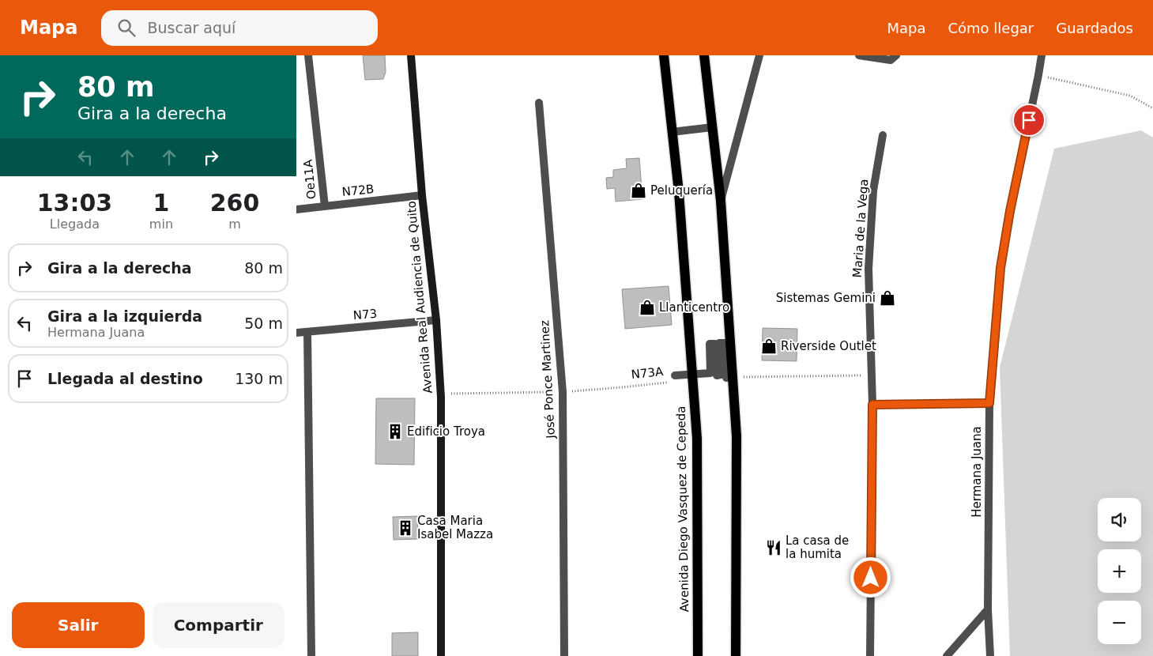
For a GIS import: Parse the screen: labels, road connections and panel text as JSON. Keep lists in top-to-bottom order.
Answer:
{
  "streets": {
    "main road": ["Avenida Real Audiencia de Quito", "Avenida Diego Vasquez de Cepeda"],
    "street": [
      "Oe11A",
      "N72B",
      "Maria de la Vega",
      "N73",
      "N73A",
      "José Ponce Martinez",
      "Hermana Juana"
    ]
  },
  "crossings": [
    ["Oe11A", "N72B"],
    ["N72B", "Avenida Real Audiencia de Quito"],
    ["Avenida Real Audiencia de Quito", "N73"],
    ["N73A", "José Ponce Martinez"],
    ["N73A", "Avenida Diego Vasquez de Cepeda"]
  ],
  "places": {
    "shop": [
      "Peluquería",
      "Sistemas Gemini",
      "Llanticentro",
      "Riverside Outlet"
    ],
    "building": ["Edificio Troya", "Casa Maria Isabel Mazza"],
    "restaurant": ["La casa de la humita"]
  },
  "page": {
    "header": "Mapa",
    "search": "Buscar aquí",
    "nav": ["Mapa", "Cómo llegar", "Guardados"],
    "turn": ["80 m", "Gira a la derecha"],
    "eta": [
      "13:03",
      "Llegada",
      "1",
      "min",
      "260",
      "m"
    ],
    "list": [
      {
        "name": "Gira a la derecha",
        "value": "80 m"
      },
      {
        "name": "Gira a la izquierda",
        "note": "Hermana Juana",
        "value": "50 m"
      },
      {
        "name": "Llegada al destino",
        "value": "130 m"
      }
    ],
    "map_buttons": ["+", "−"],
    "buttons": ["Salir", "Compartir"]
  }
}
